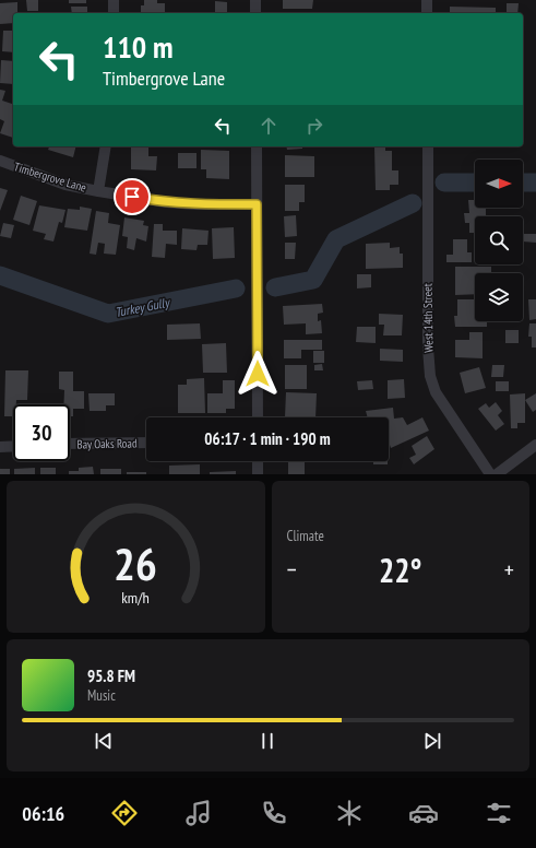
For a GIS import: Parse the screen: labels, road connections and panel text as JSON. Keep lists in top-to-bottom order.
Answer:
{
  "streets": {
    "street": ["Timbergrove Lane", "West 14th Street", "Bay Oaks Road"]
  },
  "water": ["Turkey Gully"],
  "north": "right",
  "page": {
    "turn": ["110 m", "Timbergrove Lane"],
    "limit": "30",
    "trip": "06:17 · 1 min · 190 m",
    "tile": "Climate",
    "heat": ["−", "22°", "+"],
    "song": ["95.8 FM", "Music"],
    "tabs": "06:16",
    "gauge": ["26", "km/h"]
  }
}
